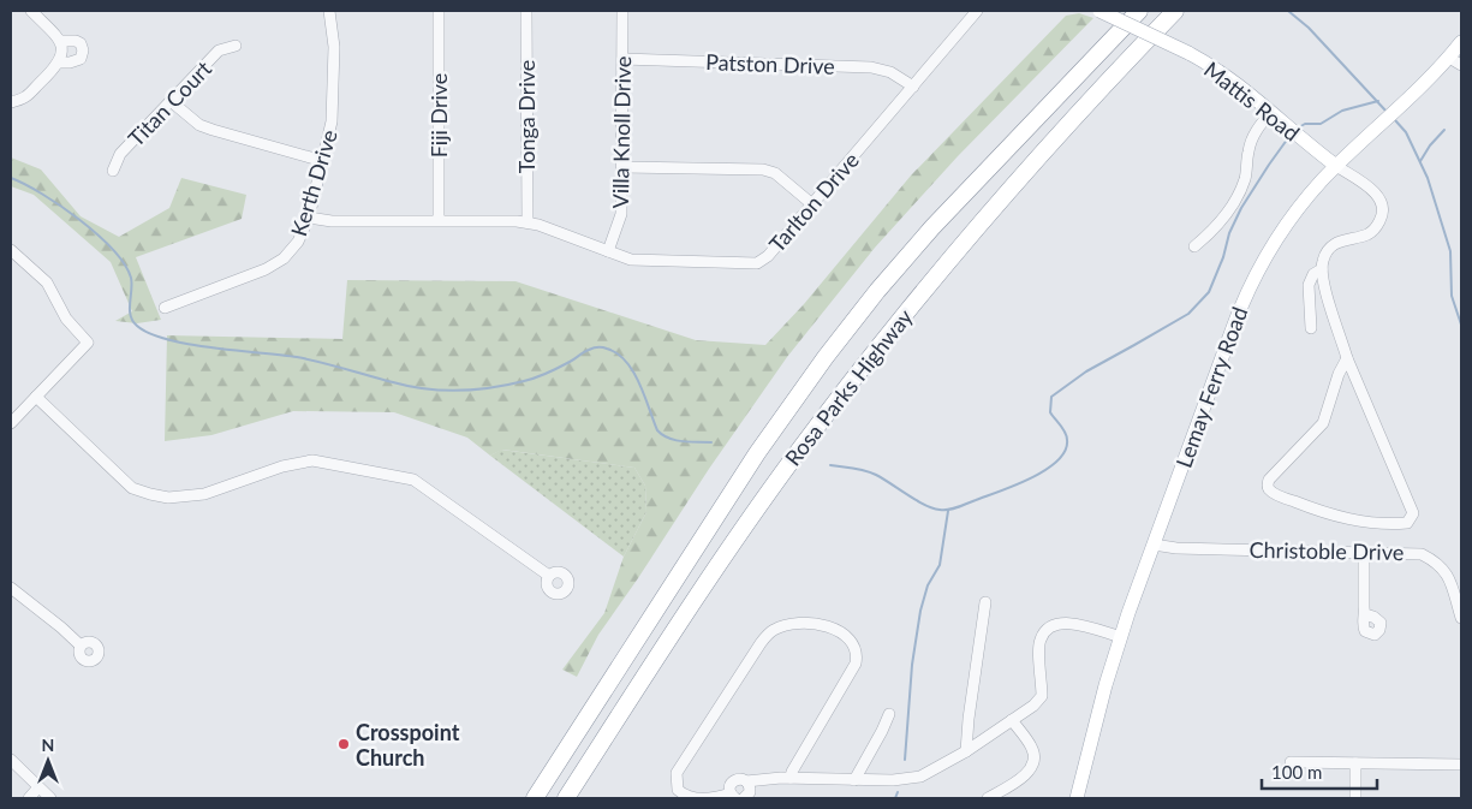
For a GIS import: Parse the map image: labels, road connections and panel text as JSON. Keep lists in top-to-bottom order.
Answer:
{
  "streets": {
    "highway": ["Rosa Parks Highway"],
    "main road": ["Mattis Road", "Lemay Ferry Road"],
    "street": [
      "Patston Drive",
      "Titan Court",
      "Fiji Drive",
      "Tonga Drive",
      "Villa Knoll Drive",
      "Kerth Drive",
      "Tarlton Drive",
      "Christoble Drive"
    ]
  },
  "crossings": [
    ["Patston Drive", "Villa Knoll Drive"],
    ["Patston Drive", "Tarlton Drive"],
    ["Mattis Road", "Lemay Ferry Road"],
    ["Fiji Drive", "Tarlton Drive"],
    ["Tonga Drive", "Tarlton Drive"],
    ["Villa Knoll Drive", "Tarlton Drive"],
    ["Kerth Drive", "Tarlton Drive"],
    ["Lemay Ferry Road", "Christoble Drive"]
  ],
  "places": ["Crosspoint Church"],
  "scale_bar": "100 m",
  "north": "top"
}
